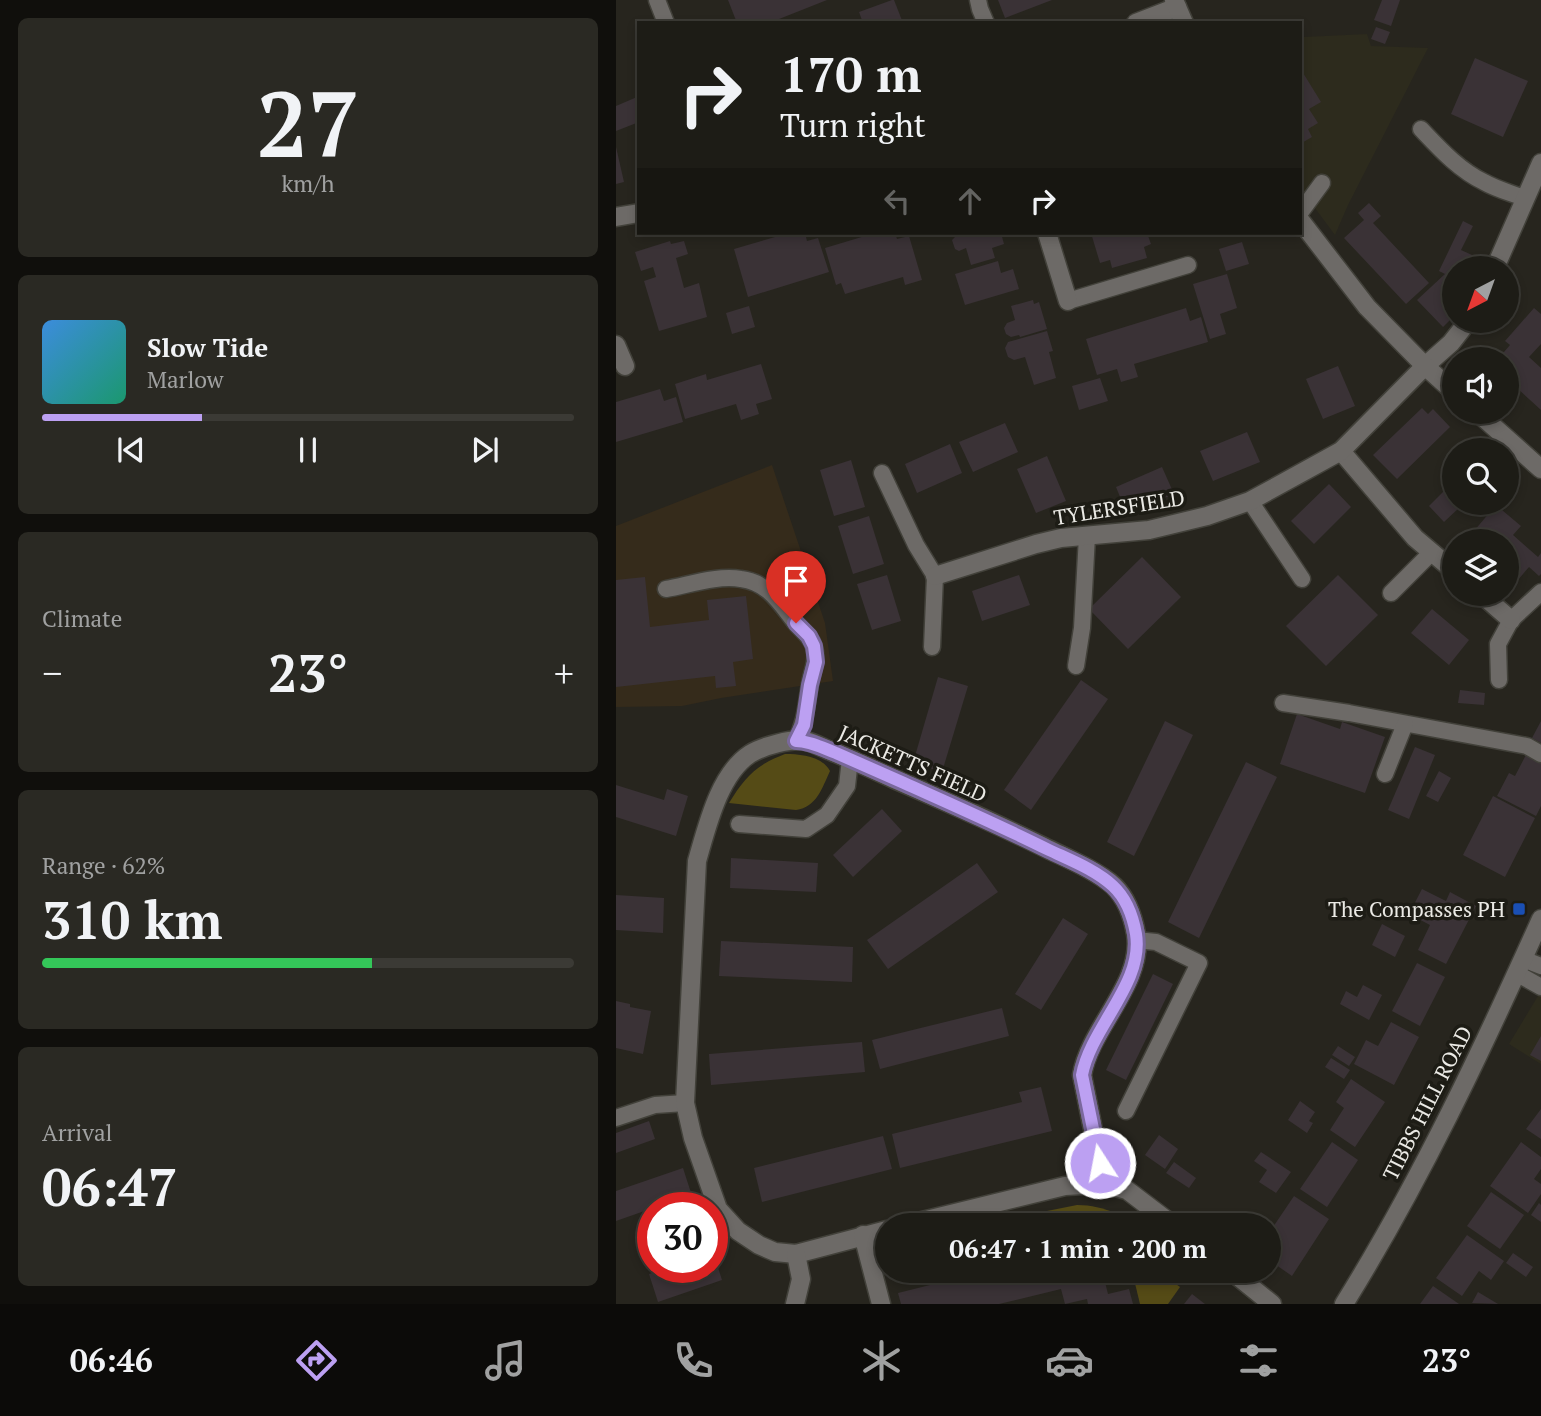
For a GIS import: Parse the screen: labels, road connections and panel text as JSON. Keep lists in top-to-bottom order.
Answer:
{
  "streets": {
    "street": ["TYLERSFIELD", "JACKETTS FIELD", "TIBBS HILL ROAD"]
  },
  "places": {
    "transit": ["The Compasses PH"]
  },
  "north": "bottom left",
  "page": {
    "tile": [
      ["27", "km/h"],
      "Climate",
      ["Range · 62%", "310 km"],
      ["Arrival", "06:47"]
    ],
    "turn": ["170 m", "Turn right"],
    "song": ["Slow Tide", "Marlow"],
    "heat": ["−", "23°", "+"],
    "limit": "30",
    "trip": "06:47 · 1 min · 200 m",
    "tabs": ["06:46", "23°"]
  }
}
